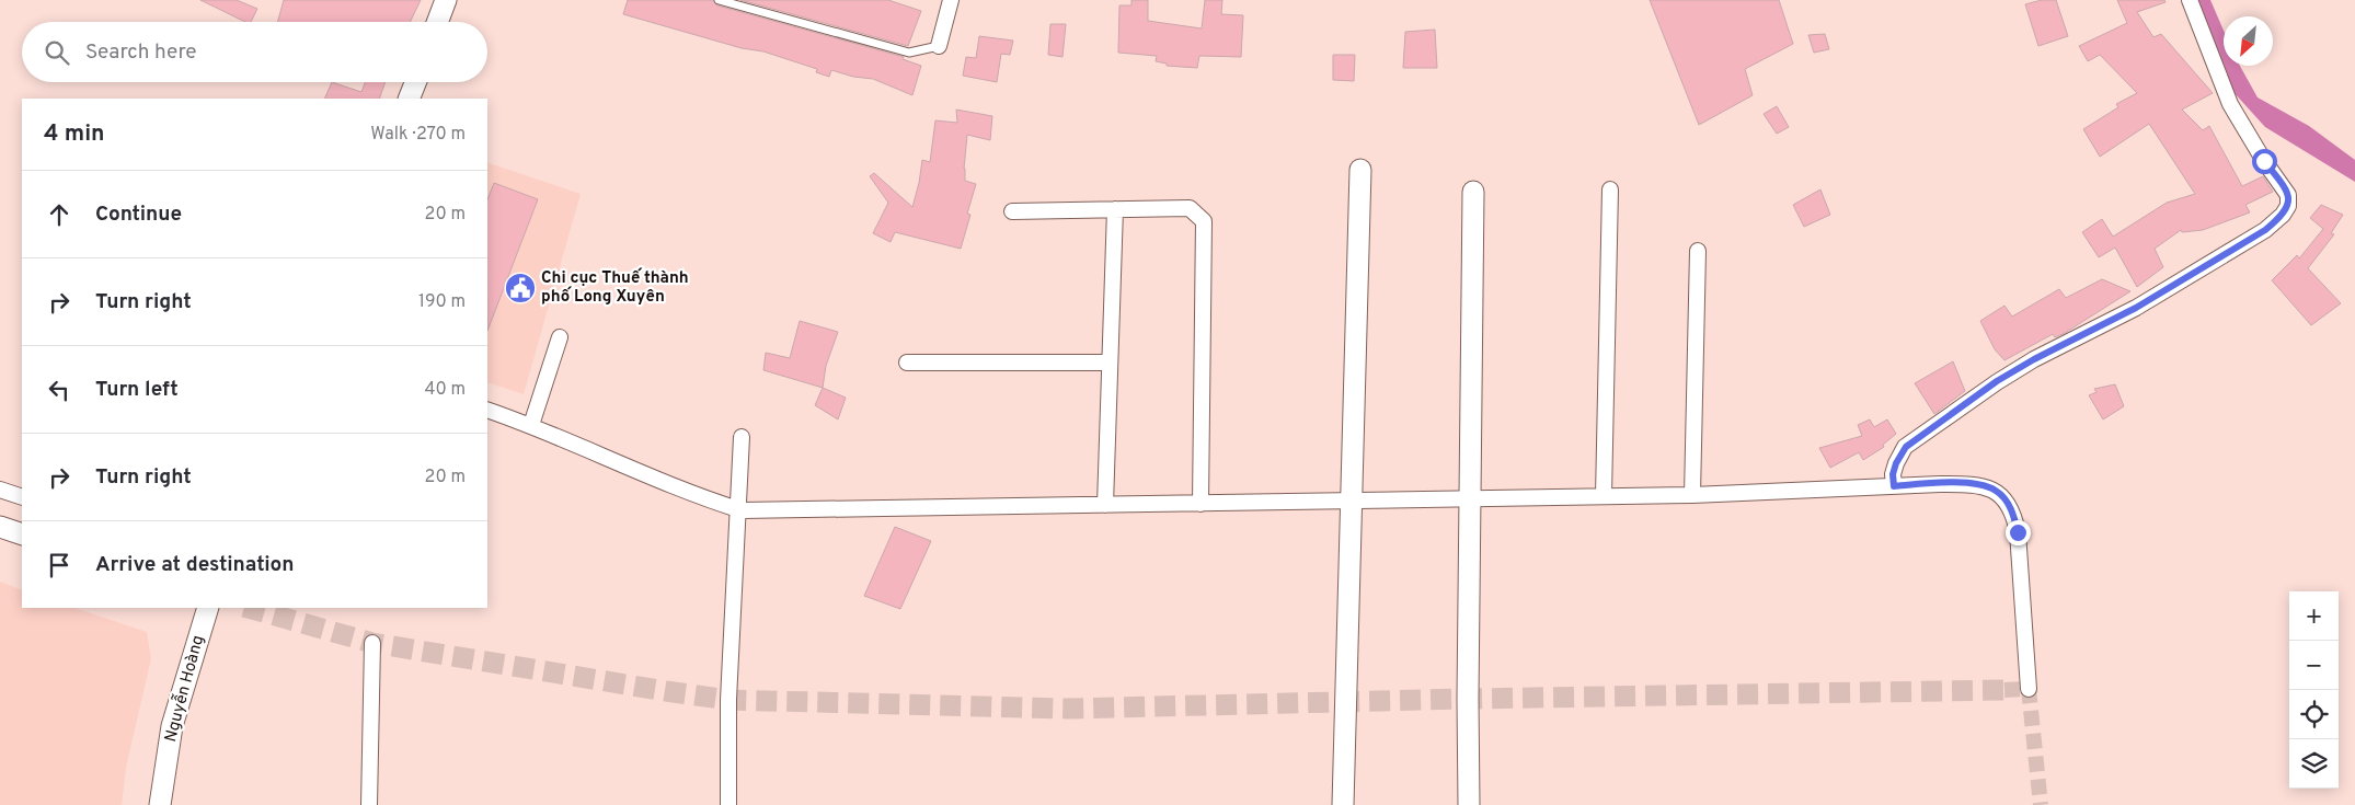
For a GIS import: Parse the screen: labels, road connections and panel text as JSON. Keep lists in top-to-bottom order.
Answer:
{
  "streets": {
    "street": ["Nguyễn Hoàng"]
  },
  "places": {
    "public building": ["Chi cục Thuế thành phố Long Xuyên"]
  },
  "north": "bottom left",
  "page": {
    "search": "Search here",
    "heading": ["4 min", "Walk · 270 m"],
    "list": [
      ["Continue", "20 m"],
      ["Turn right", "190 m"],
      ["Turn left", "40 m"],
      ["Turn right", "20 m"],
      "Arrive at destination"
    ],
    "map_buttons": ["+", "−"]
  }
}
